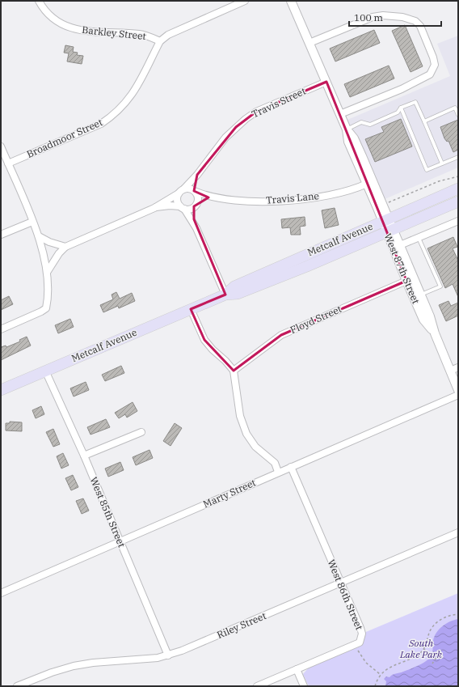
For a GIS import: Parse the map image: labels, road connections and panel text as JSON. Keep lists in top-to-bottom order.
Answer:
{
  "streets": {
    "main road": ["Metcalf Avenue"],
    "street": [
      "Barkley Street",
      "Travis Street",
      "Broadmoor Street",
      "Travis Lane",
      "West 87th Street",
      "Floyd Street",
      "Marty Street",
      "West 85th Street",
      "West 86th Street",
      "Riley Street"
    ]
  },
  "crossings": [
    ["Barkley Street", "Broadmoor Street"],
    ["Travis Street", "Travis Lane"],
    ["Travis Street", "West 87th Street"],
    ["Travis Lane", "West 87th Street"],
    ["Metcalf Avenue", "West 87th Street"],
    ["Metcalf Avenue", "West 85th Street"],
    ["West 87th Street", "Floyd Street"],
    ["Marty Street", "West 85th Street"],
    ["Marty Street", "West 86th Street"],
    ["West 85th Street", "Riley Street"],
    ["West 86th Street", "Riley Street"]
  ],
  "parks": ["South Lake Park"],
  "scale_bar": "100 m"
}
